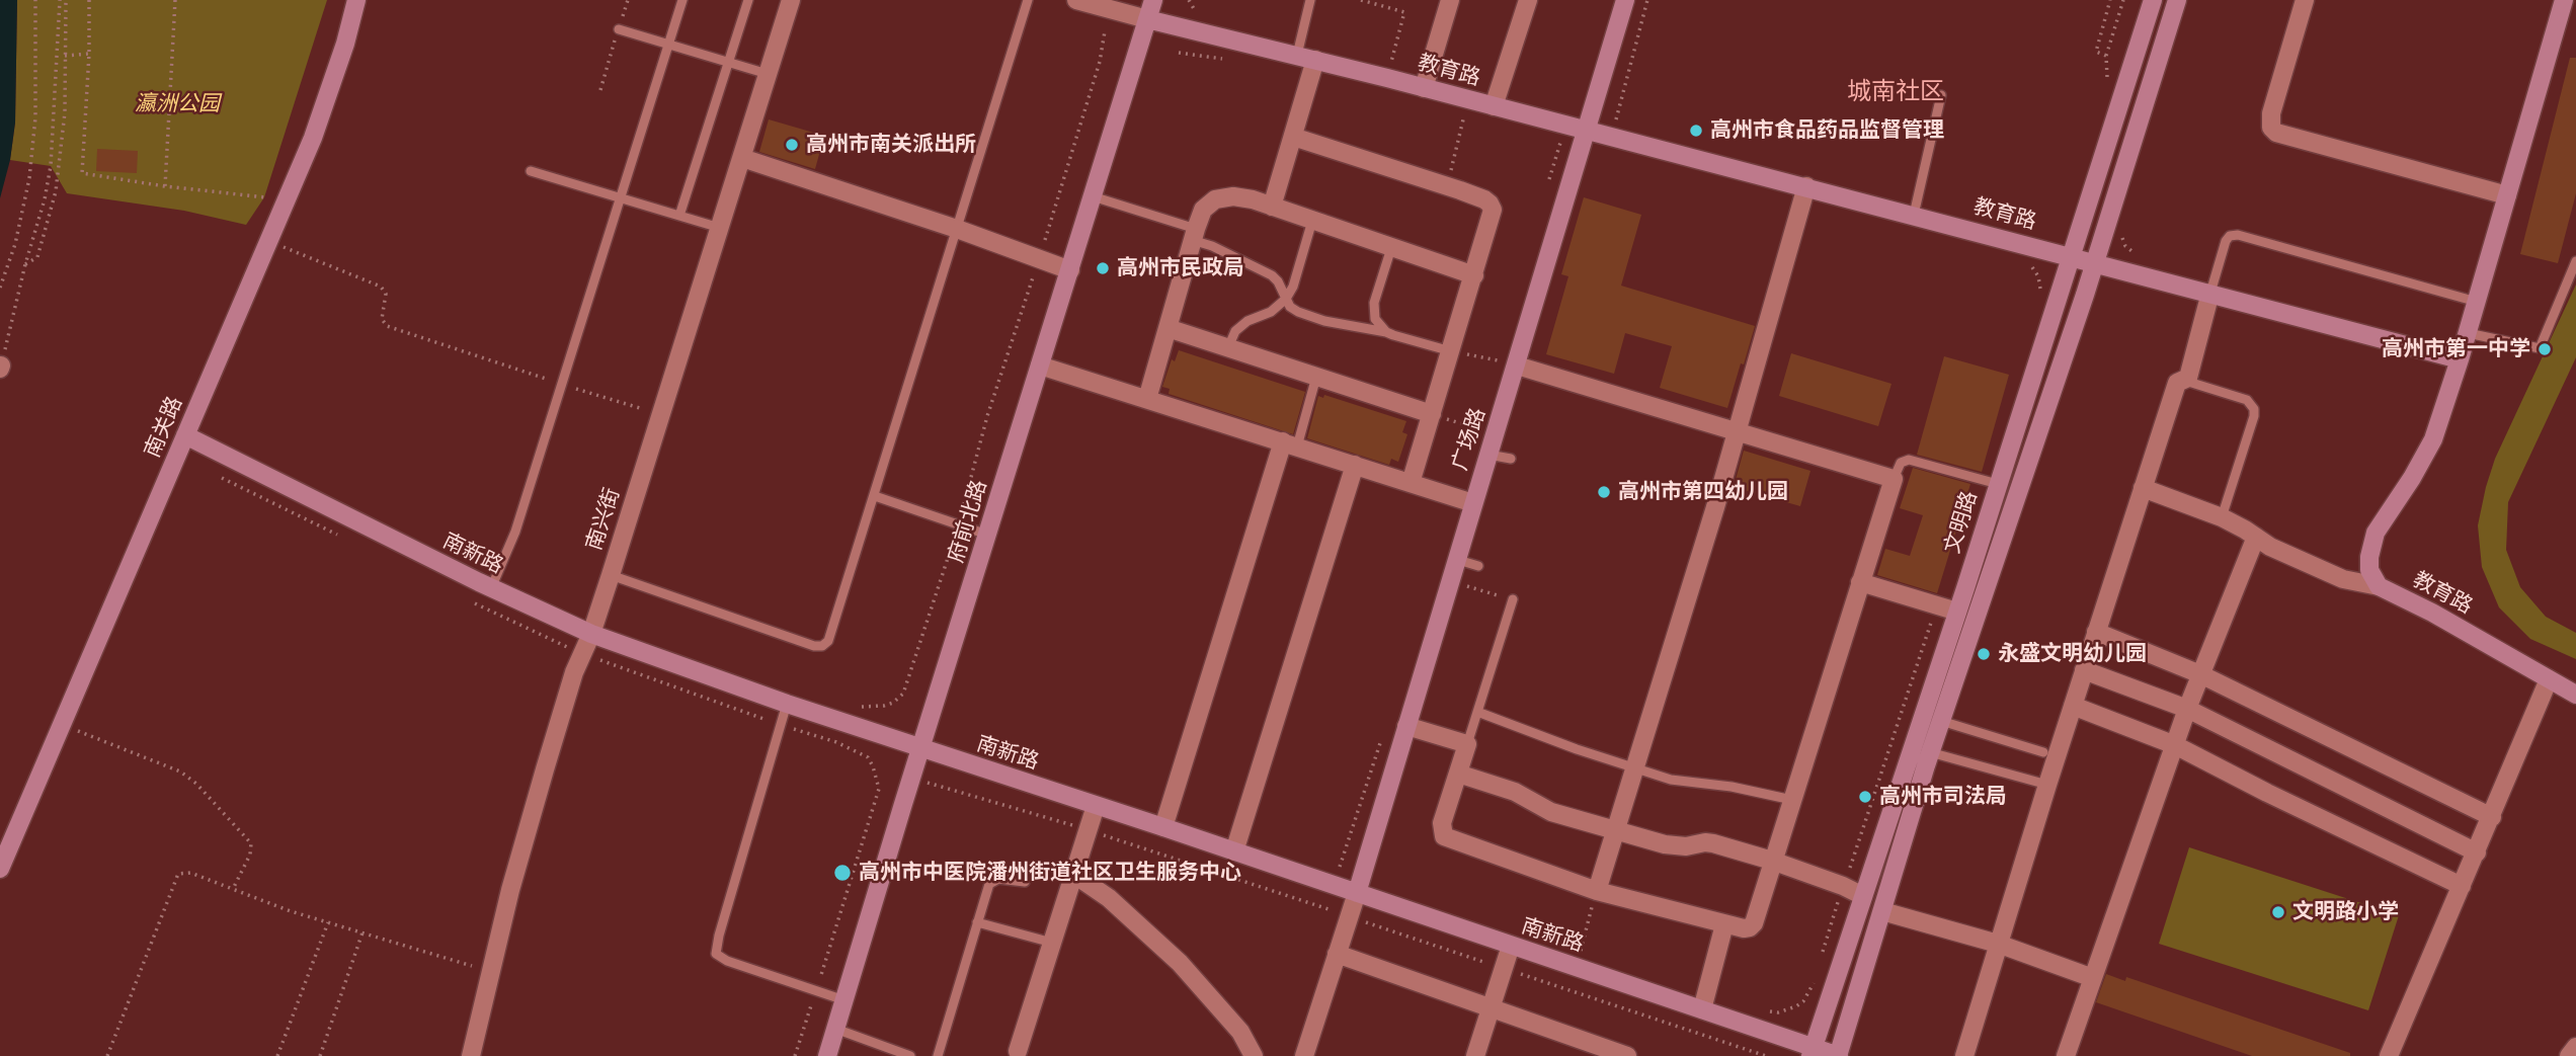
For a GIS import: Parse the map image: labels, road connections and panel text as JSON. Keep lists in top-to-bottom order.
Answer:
{
  "streets": {
    "street": [
      "教育路",
      "南关路",
      "广场路",
      "南兴街",
      "府前北路",
      "文明路",
      "南新路"
    ]
  },
  "crossings": [
    ["教育路", "广场路"],
    ["教育路", "府前北路"],
    ["教育路", "文明路"],
    ["南关路", "南新路"],
    ["广场路", "南新路"],
    ["南兴街", "南新路"],
    ["府前北路", "南新路"],
    ["文明路", "南新路"]
  ],
  "districts": ["城南社区"],
  "parks": ["瀛洲公园"],
  "places": [
    "高州市食品药品监督管理",
    "高州市南关派出所",
    "高州市民政局",
    "高州市第一中学",
    "高州市第四幼儿园",
    "永盛文明幼儿园",
    "高州市司法局",
    "高州市中医院潘州街道社区卫生服务中心",
    "文明路小学"
  ]
}
